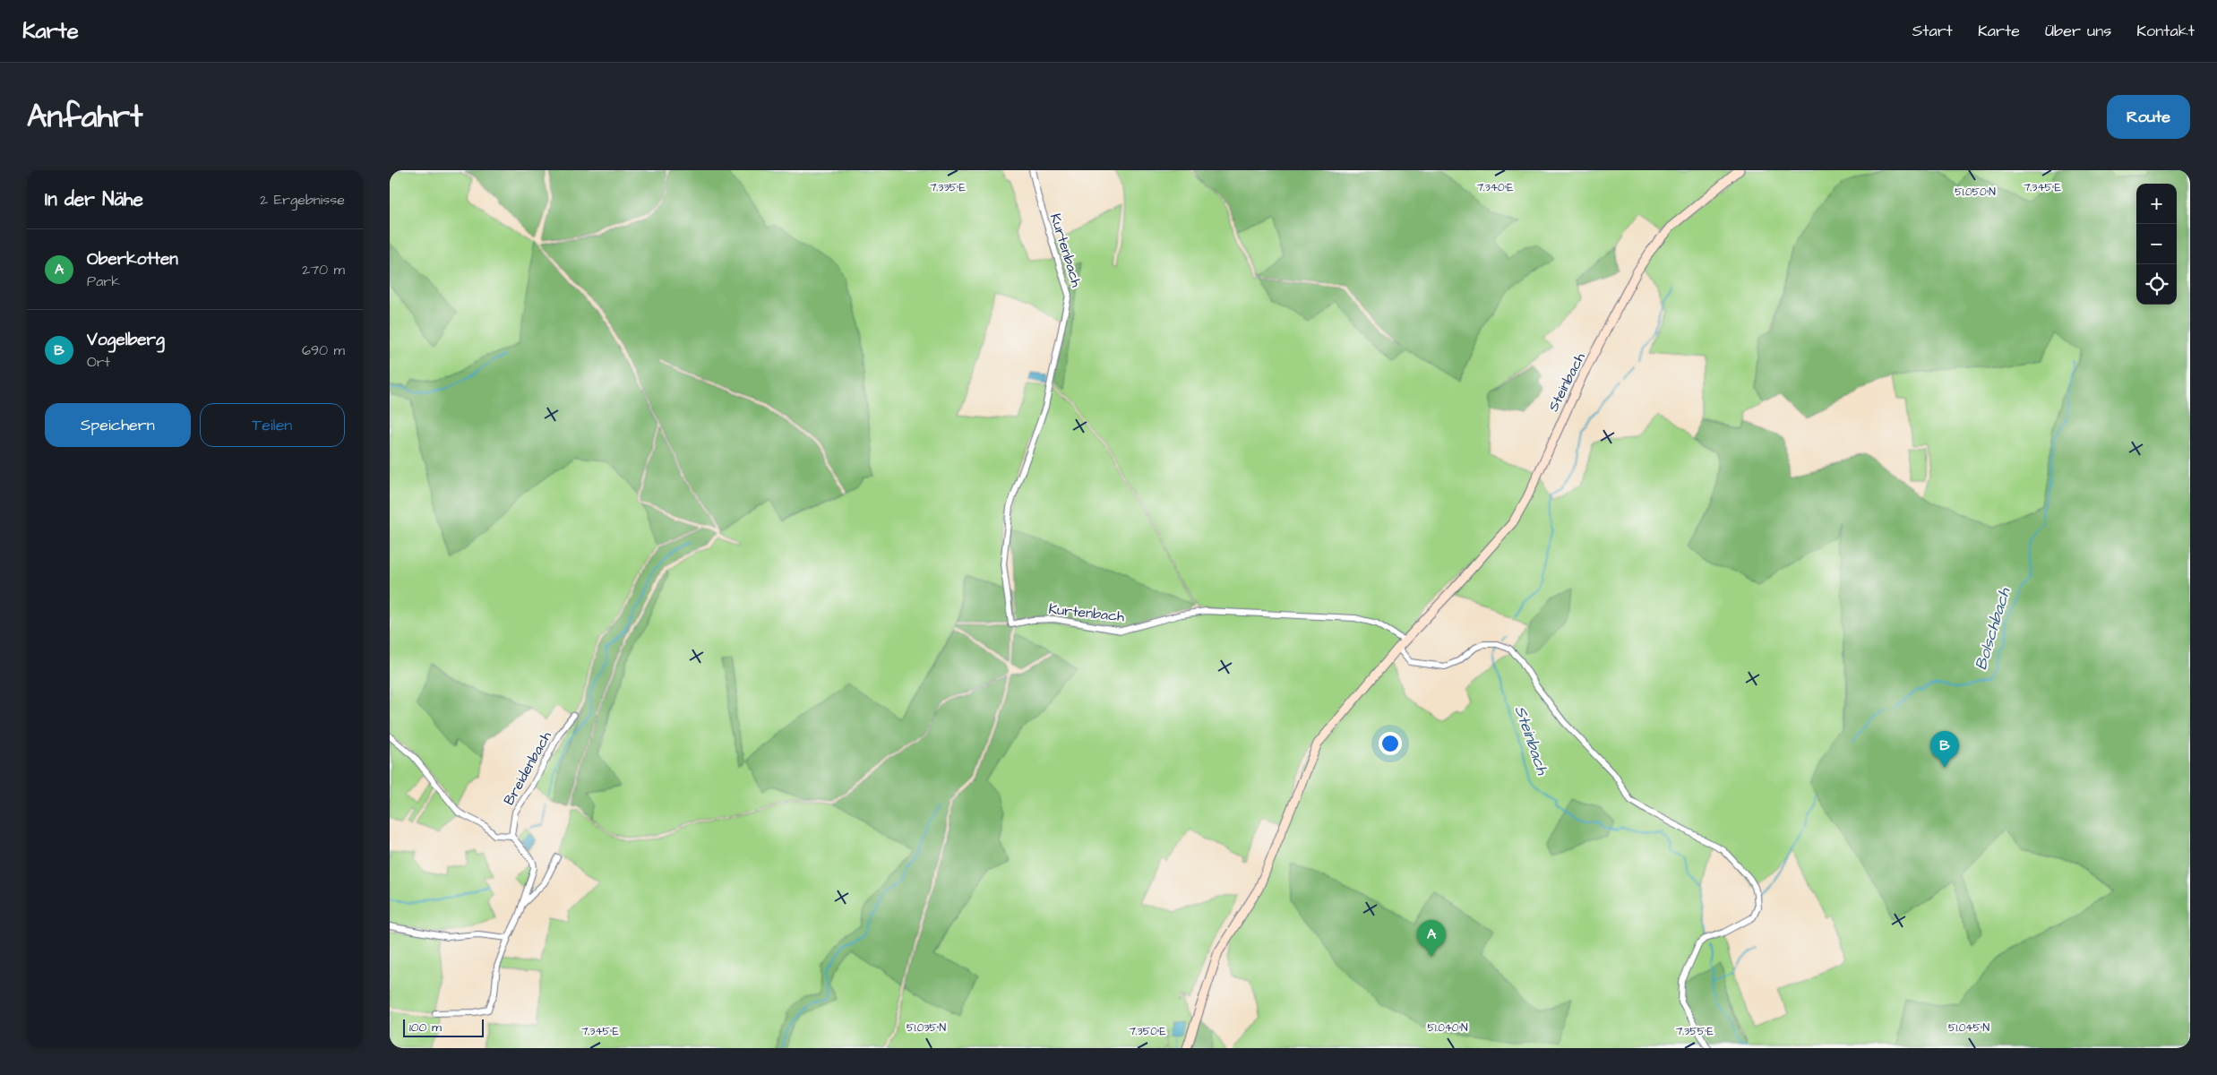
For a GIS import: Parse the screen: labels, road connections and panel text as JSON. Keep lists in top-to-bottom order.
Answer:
{
  "streets": {
    "street": ["Kurtenbach", "Steinbach", "Breidenbach"]
  },
  "crossings": [
    ["Kurtenbach", "Steinbach"]
  ],
  "water": ["Bolschbach", "Steinbach"],
  "scale_bar": "100 m",
  "page": {
    "header": "Karte",
    "nav": [
      "Start",
      "Karte",
      "Über uns",
      "Kontakt"
    ],
    "title": "Anfahrt",
    "buttons": [
      "Route",
      ["Speichern", "Teilen"]
    ],
    "heading": ["In der Nähe", "2 Ergebnisse"],
    "map_buttons": ["+", "−"],
    "list": [
      {
        "mark": "A",
        "name": "Oberkotten",
        "note": "Park",
        "value": "270 m"
      },
      {
        "mark": "B",
        "name": "Vogelberg",
        "note": "Ort",
        "value": "690 m"
      }
    ],
    "pins": ["B", "A"],
    "scale": "100 m"
  },
  "coordinates": [
    "7.335°E",
    "7.340°E",
    "7.345°E",
    "51.050°N",
    "51.035°N",
    "51.040°N",
    "51.045°N",
    "7.350°E",
    "7.355°E"
  ]
}
